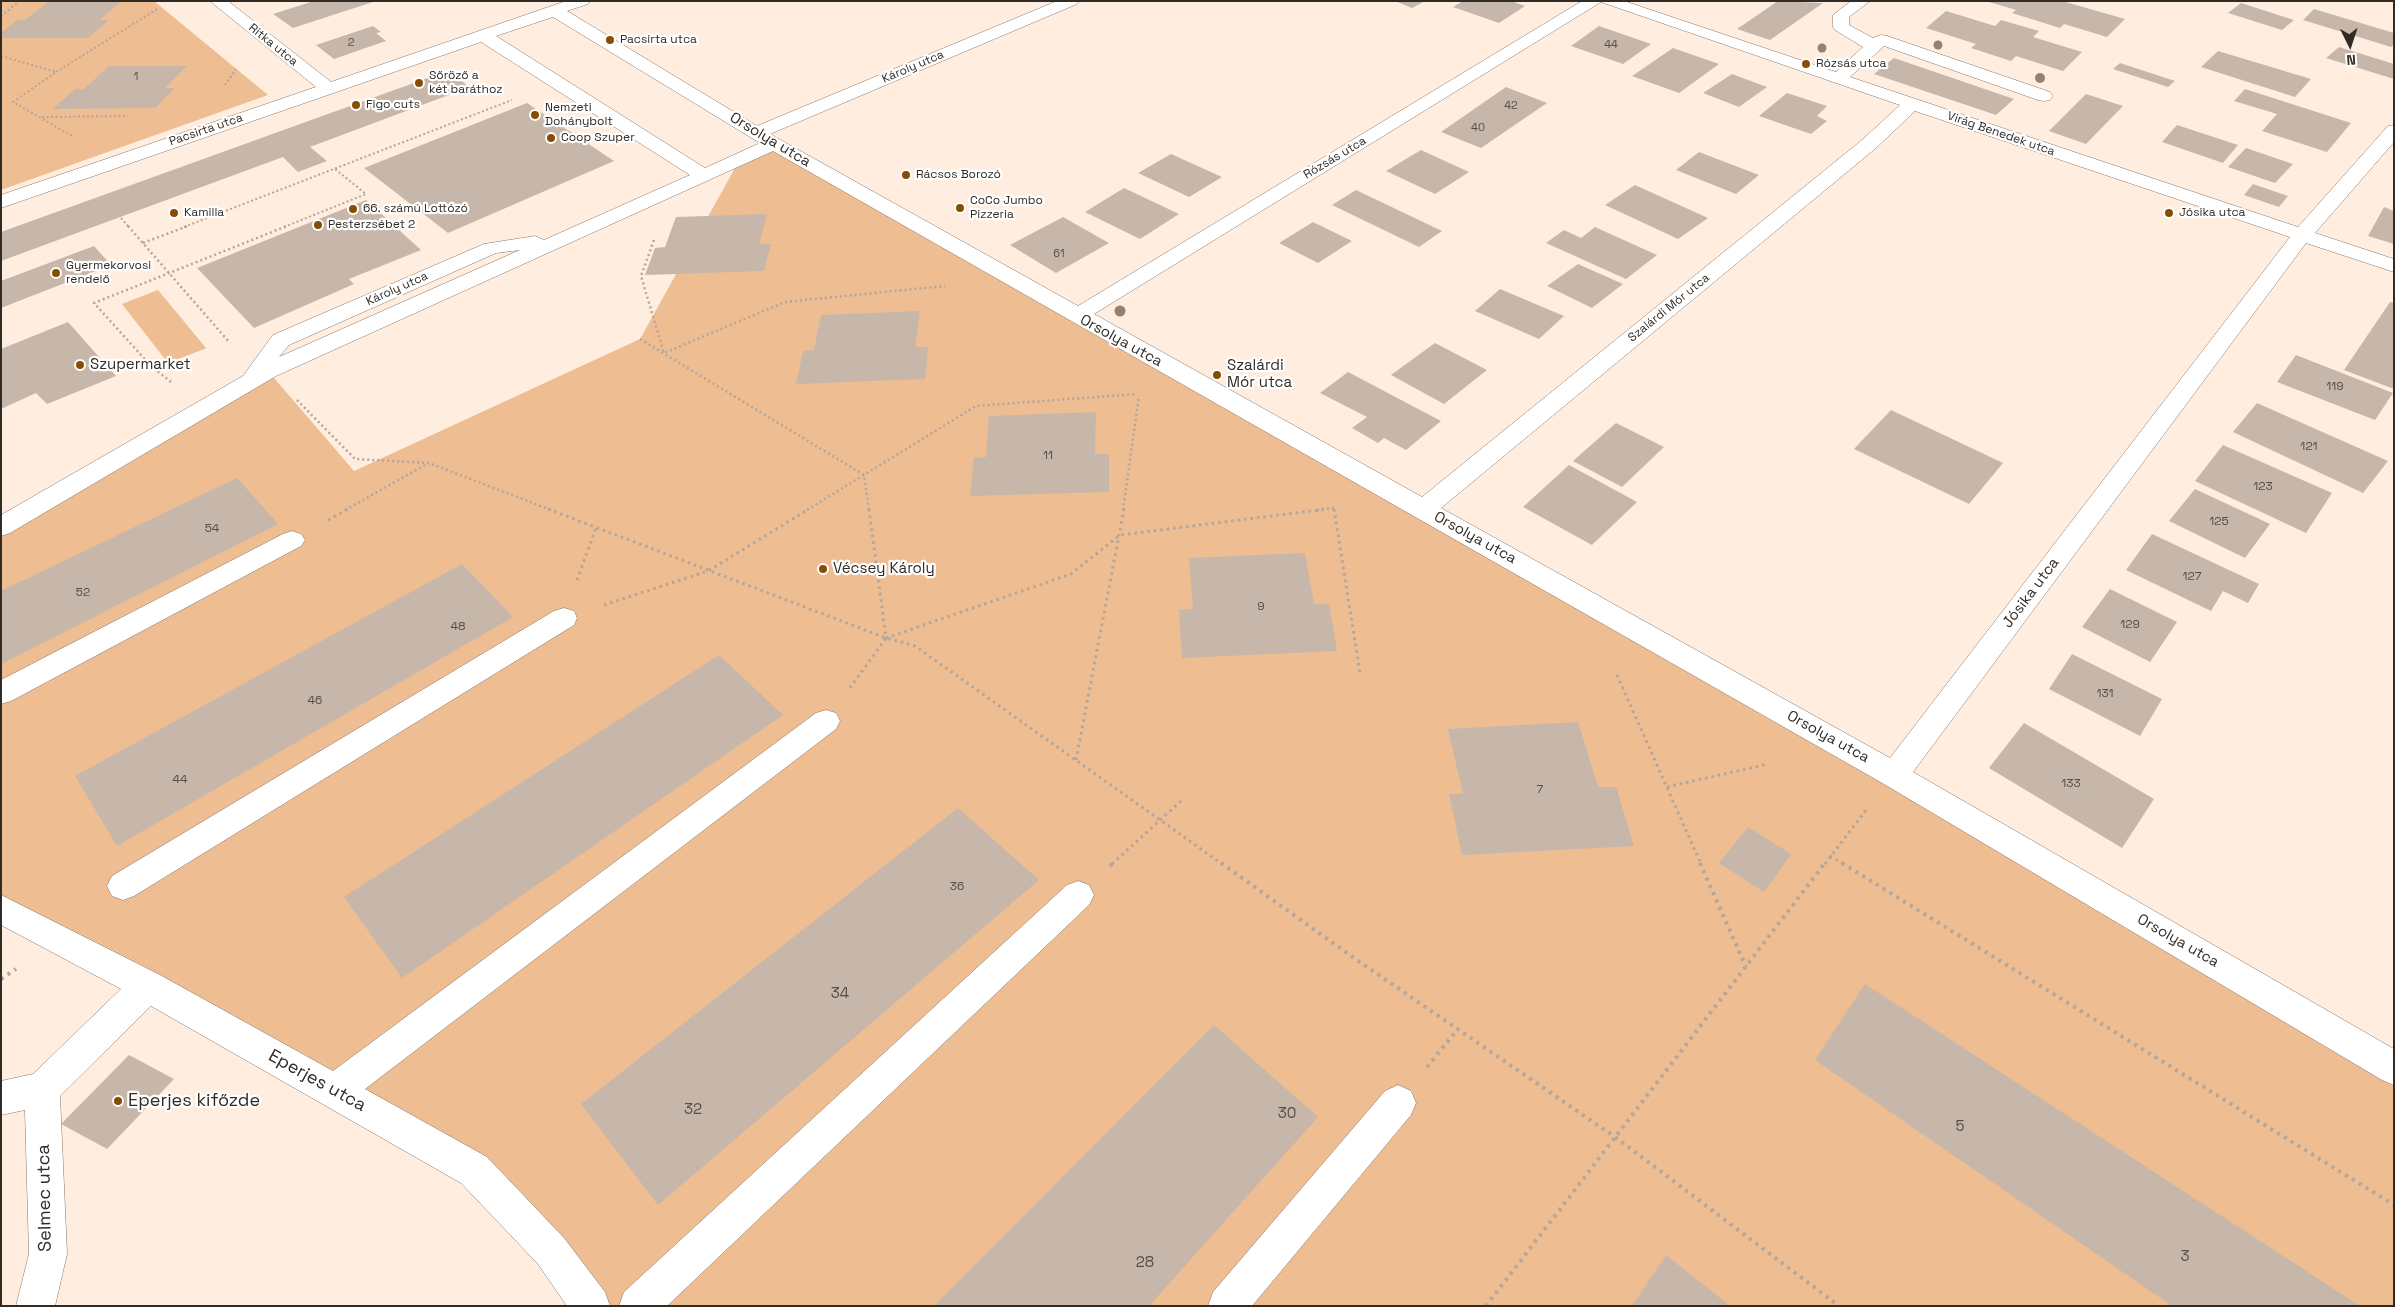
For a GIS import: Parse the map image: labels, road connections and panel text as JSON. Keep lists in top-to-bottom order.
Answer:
{
  "streets": {
    "street": [
      "Ritka utca",
      "Károly utca",
      "Pacsirta utca",
      "Virág Benedek utca",
      "Orsolya utca",
      "Rózsás utca",
      "Szalárdi Mór utca",
      "Jósika utca",
      "Eperjes utca",
      "Selmec utca"
    ]
  },
  "crossings": [
    ["Ritka utca", "Pacsirta utca"],
    ["Károly utca", "Orsolya utca"],
    ["Pacsirta utca", "Orsolya utca"],
    ["Virág Benedek utca", "Szalárdi Mór utca"],
    ["Virág Benedek utca", "Jósika utca"],
    ["Orsolya utca", "Rózsás utca"],
    ["Orsolya utca", "Szalárdi Mór utca"],
    ["Orsolya utca", "Jósika utca"]
  ],
  "places": [
    "Pacsirta utca",
    "Rózsás utca",
    "Sőröző a két baráthoz",
    "Figo cuts",
    "Nemzeti Dohánybolt",
    "Coop Szuper",
    "Rácsos Borozó",
    "CoCo Jumbo Pizzeria",
    "66. számú Lottózó",
    "Kamilla",
    "Jósika utca",
    "Pesterzsébet 2",
    "Gyermekorvosi rendelő",
    "Szupermarket",
    "Szalárdi Mór utca",
    "Vécsey Károly",
    "Eperjes kifőzde"
  ],
  "house_numbers": [
    "2",
    "44",
    "1",
    "42",
    "40",
    "61",
    "119",
    "121",
    "11",
    "123",
    "125",
    "54",
    "127",
    "52",
    "9",
    "129",
    "48",
    "131",
    "46",
    "44",
    "133",
    "7",
    "36",
    "34",
    "32",
    "30",
    "5",
    "3",
    "28"
  ],
  "north": "bottom"
}
